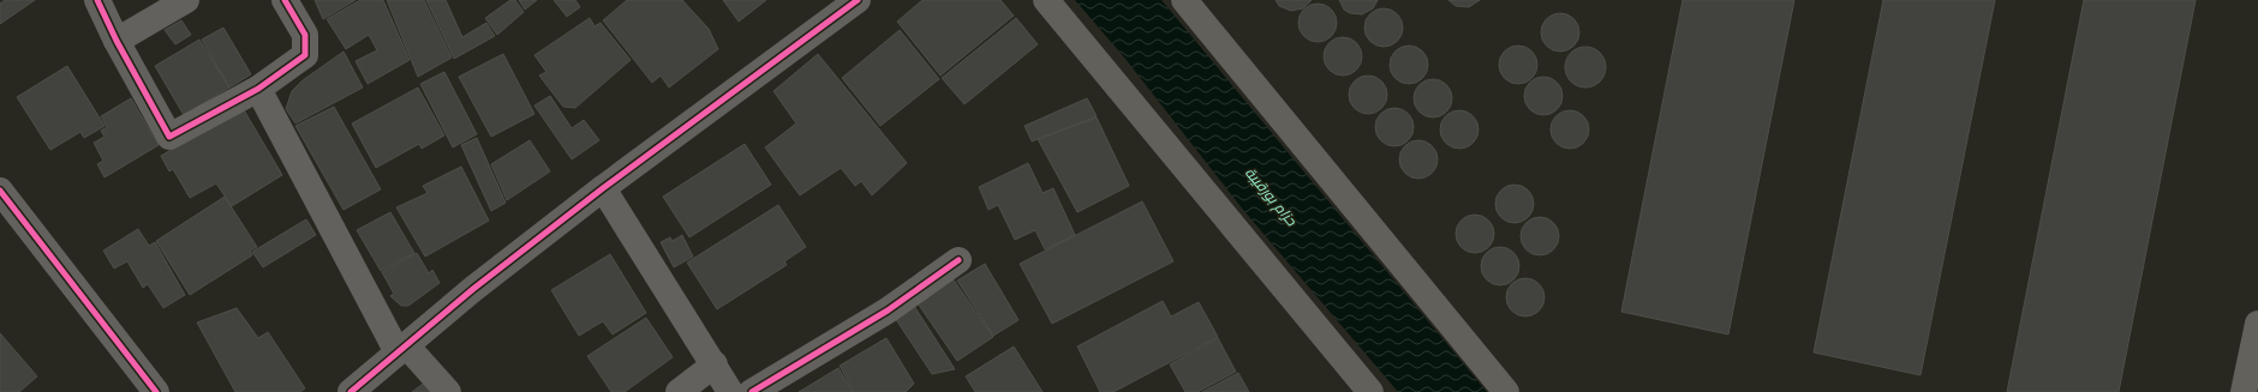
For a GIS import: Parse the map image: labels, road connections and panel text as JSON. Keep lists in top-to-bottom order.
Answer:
{
  "water": ["حزام بورقيبة"]
}
